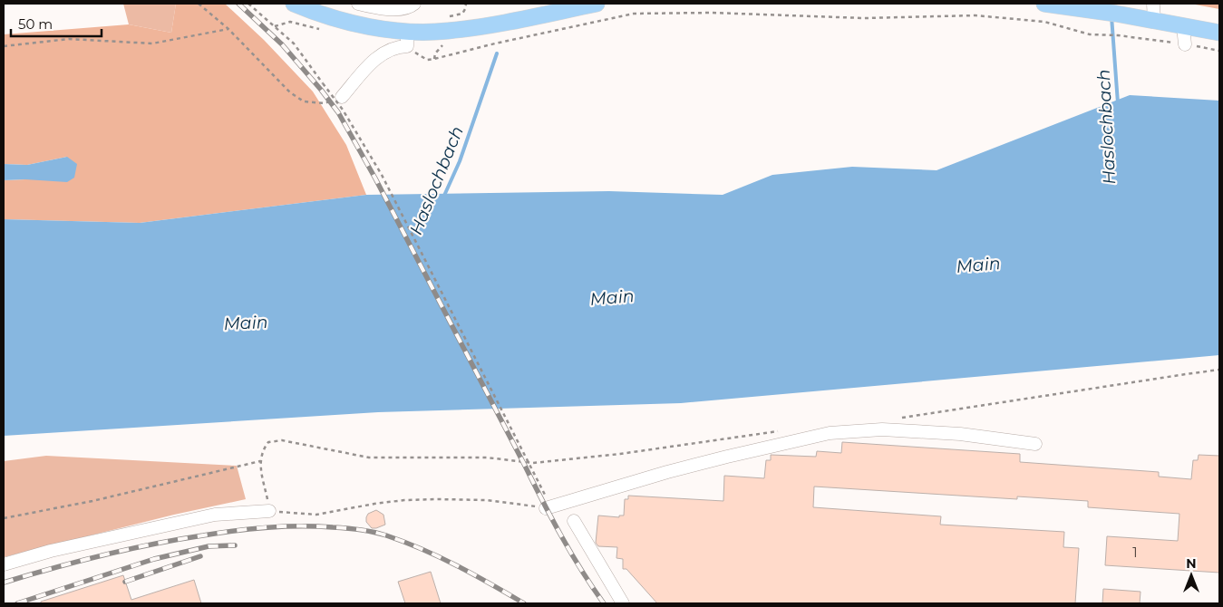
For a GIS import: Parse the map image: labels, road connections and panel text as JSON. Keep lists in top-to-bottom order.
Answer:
{
  "water": ["Haslochbach", "Main"],
  "house_numbers": ["1"],
  "scale_bar": "50 m",
  "north": "top"
}
